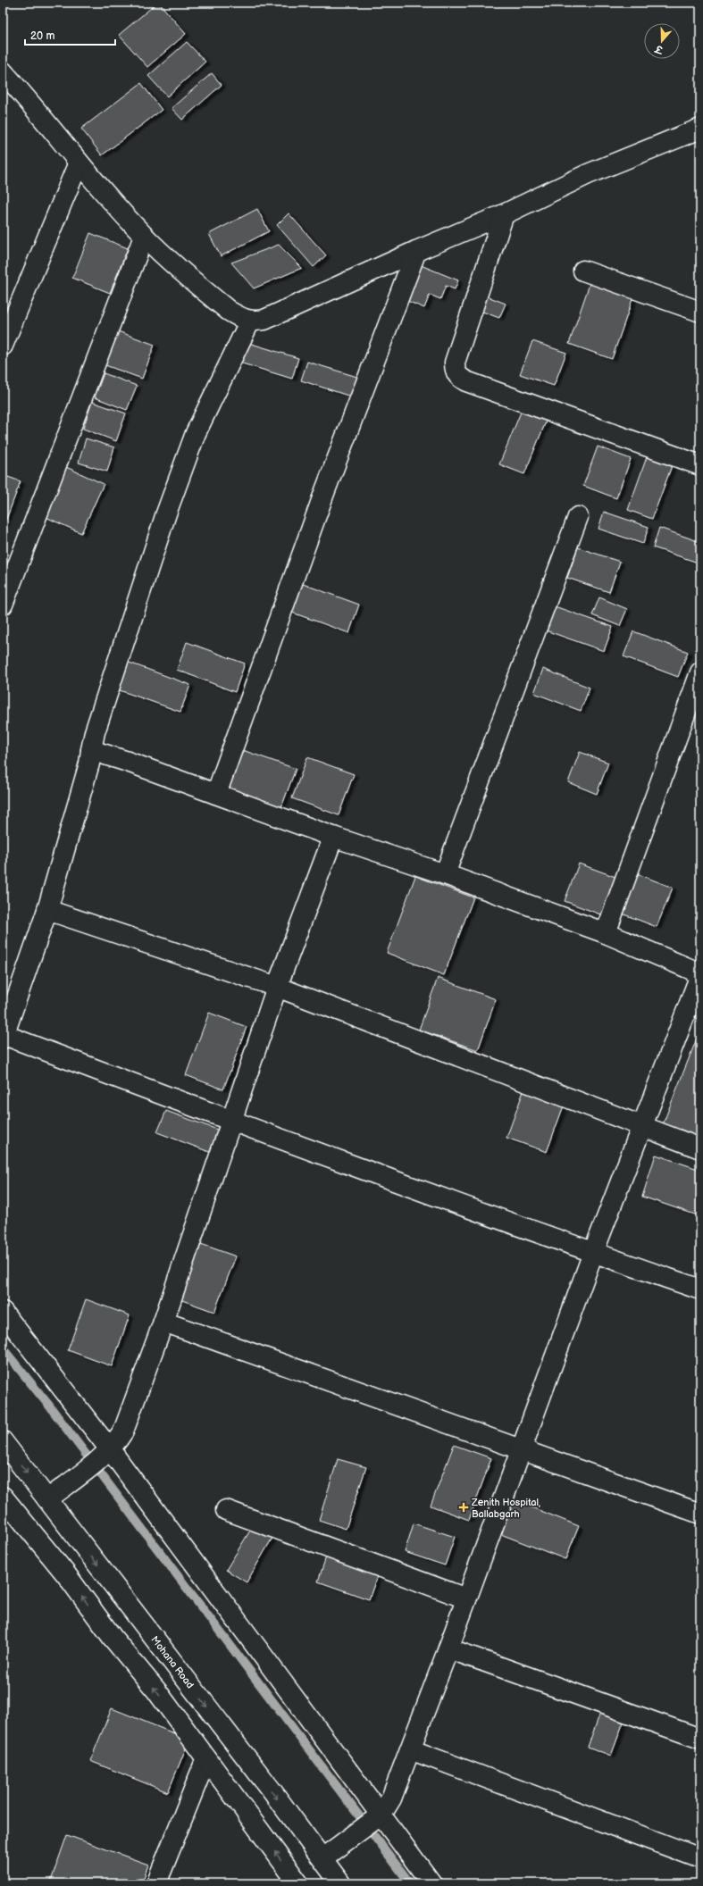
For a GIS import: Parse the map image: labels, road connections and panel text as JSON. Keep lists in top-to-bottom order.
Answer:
{
  "streets": {
    "street": ["Mohana Road"]
  },
  "places": {
    "health": ["Zenith Hospital, Ballabgarh"]
  },
  "scale_bar": "20 m",
  "north": "bottom"
}
